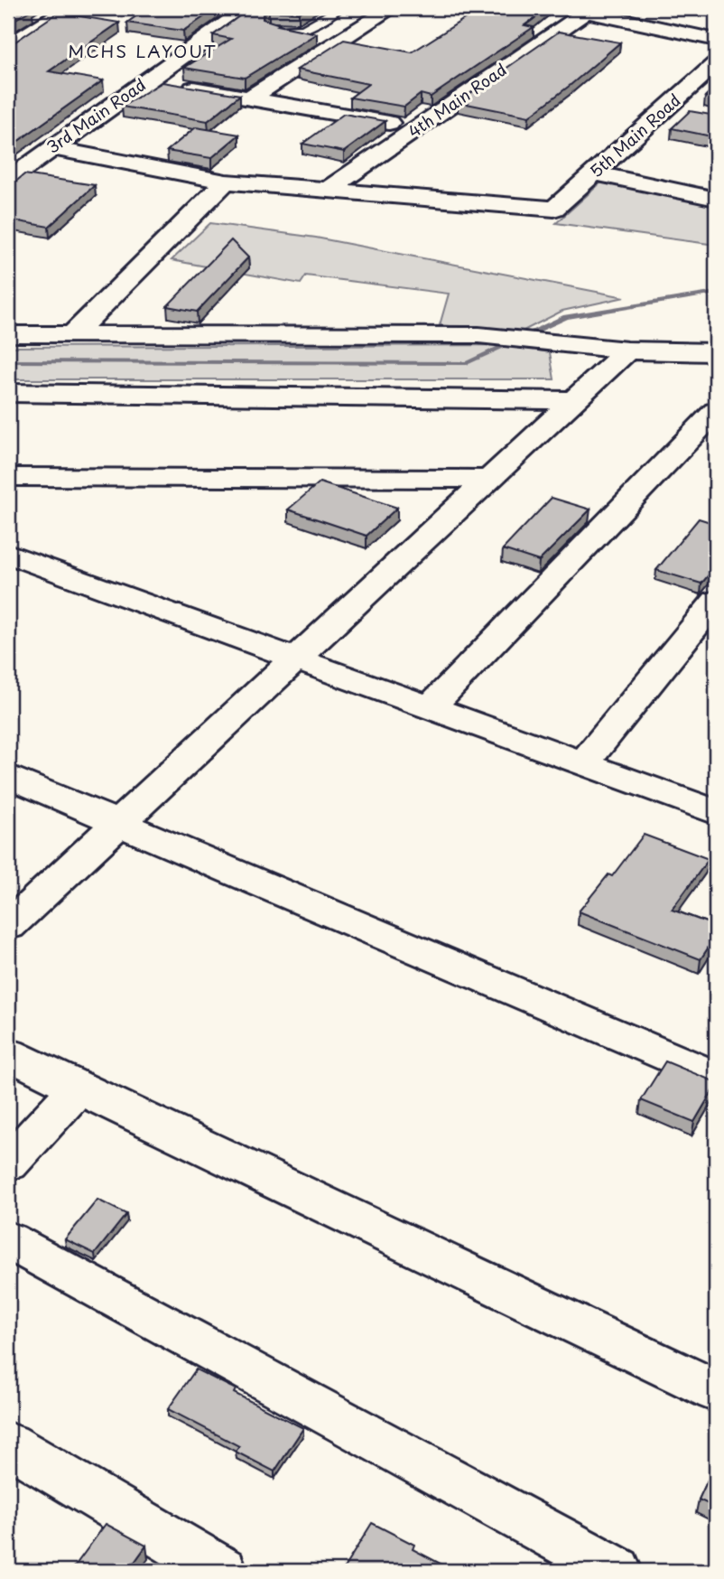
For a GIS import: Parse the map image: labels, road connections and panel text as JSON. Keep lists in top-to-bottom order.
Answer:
{
  "streets": {
    "street": ["4th Main Road", "3rd Main Road", "5th Main Road"]
  },
  "crossings": [
    ["4th Main Road", "5th Main Road"]
  ],
  "districts": ["MCHS LAYOUT"]
}
